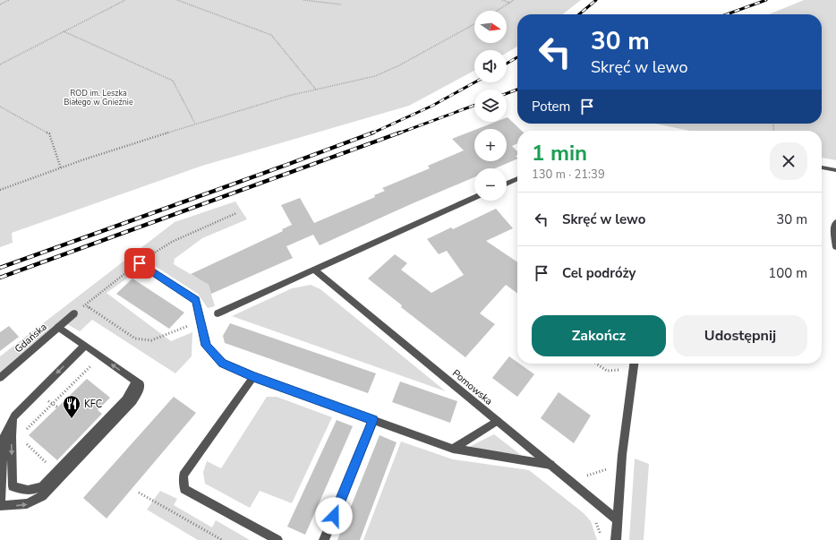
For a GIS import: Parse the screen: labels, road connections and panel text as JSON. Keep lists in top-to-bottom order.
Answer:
{
  "streets": {
    "street": ["Gdańska", "Pomowska"]
  },
  "parks": ["ROD im. Leszka Białego w Gnieźnie"],
  "places": {
    "restaurant": ["KFC"]
  },
  "north": "right",
  "page": {
    "map_buttons": ["+", "−"],
    "turn": ["30 m", "Skręć w lewo"],
    "then": "Potem",
    "heading": ["1 min", "130 m · 21:39"],
    "list": [
      {
        "name": "Skręć w lewo",
        "value": "30 m"
      },
      {
        "name": "Cel podróży",
        "value": "100 m"
      }
    ],
    "buttons": ["Zakończ", "Udostępnij"]
  }
}
